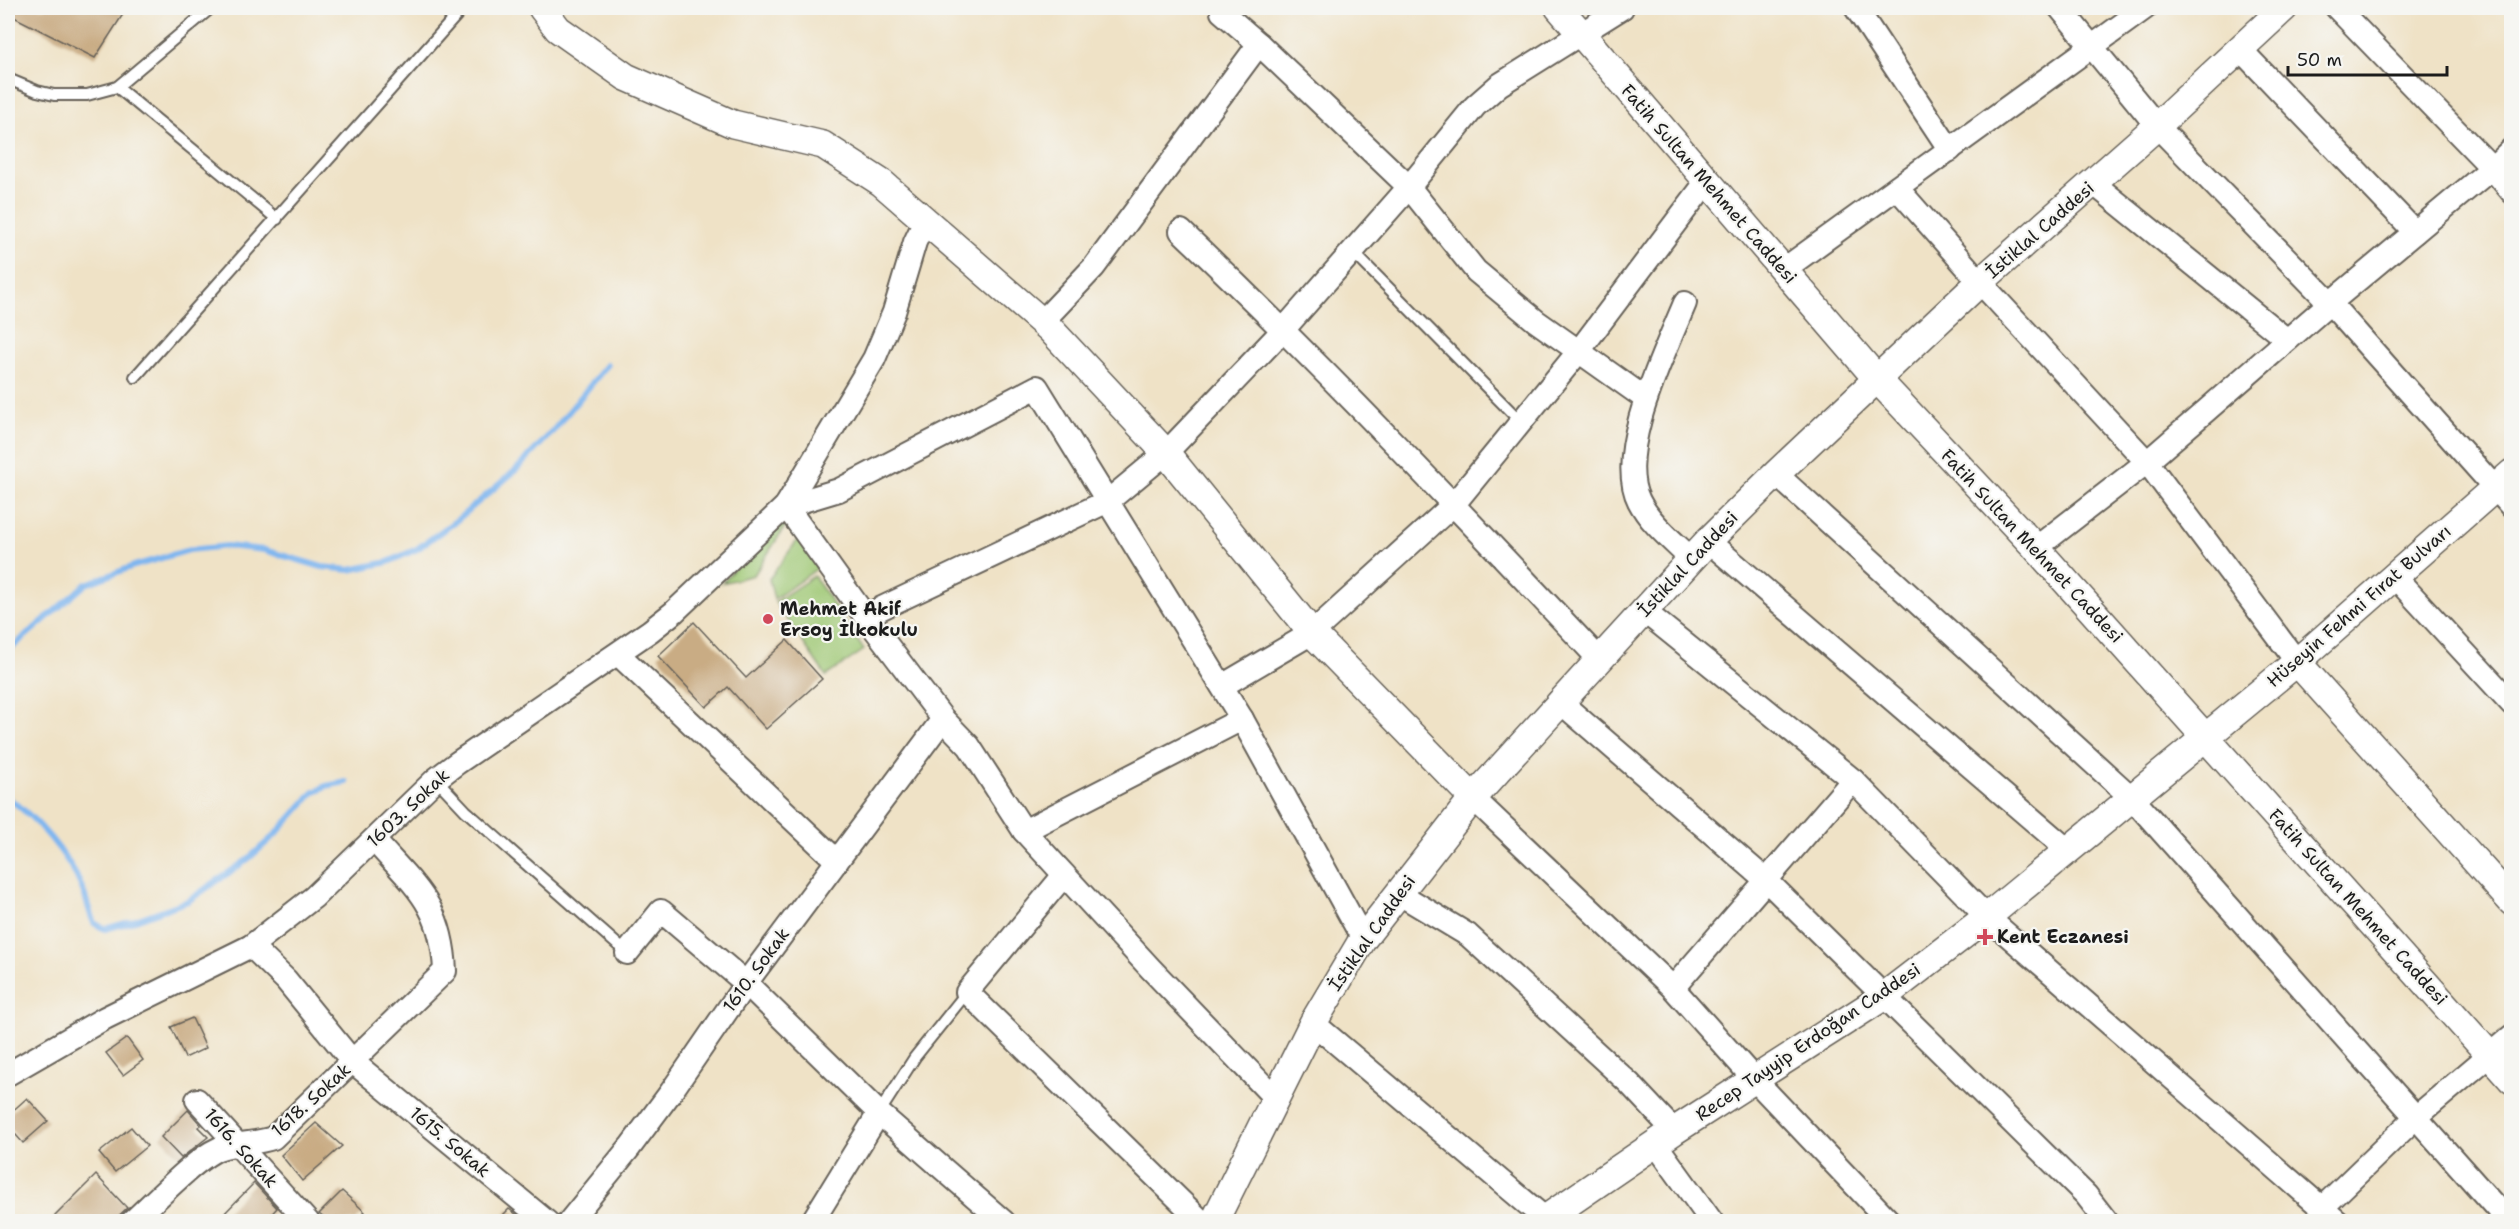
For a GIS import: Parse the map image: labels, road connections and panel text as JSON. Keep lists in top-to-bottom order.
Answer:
{
  "streets": {
    "street": [
      "Fatih Sultan Mehmet Caddesi",
      "İstiklal Caddesi",
      "Hüseyin Fehmi Fırat Bulvarı",
      "1603. Sokak",
      "1610. Sokak",
      "Recep Tayyip Erdoğan Caddesi",
      "1618. Sokak",
      "1615. Sokak",
      "1616. Sokak"
    ]
  },
  "crossings": [
    ["Fatih Sultan Mehmet Caddesi", "İstiklal Caddesi"],
    ["Fatih Sultan Mehmet Caddesi", "Hüseyin Fehmi Fırat Bulvarı"],
    ["Fatih Sultan Mehmet Caddesi", "Recep Tayyip Erdoğan Caddesi"],
    ["Hüseyin Fehmi Fırat Bulvarı", "Recep Tayyip Erdoğan Caddesi"],
    ["1603. Sokak", "1618. Sokak"],
    ["1603. Sokak", "1615. Sokak"],
    ["1618. Sokak", "1615. Sokak"],
    ["1618. Sokak", "1616. Sokak"]
  ],
  "places": {
    "other": ["Mehmet Akif Ersoy İlkokulu"],
    "health": ["Kent Eczanesi"]
  },
  "scale_bar": "50 m"
}
